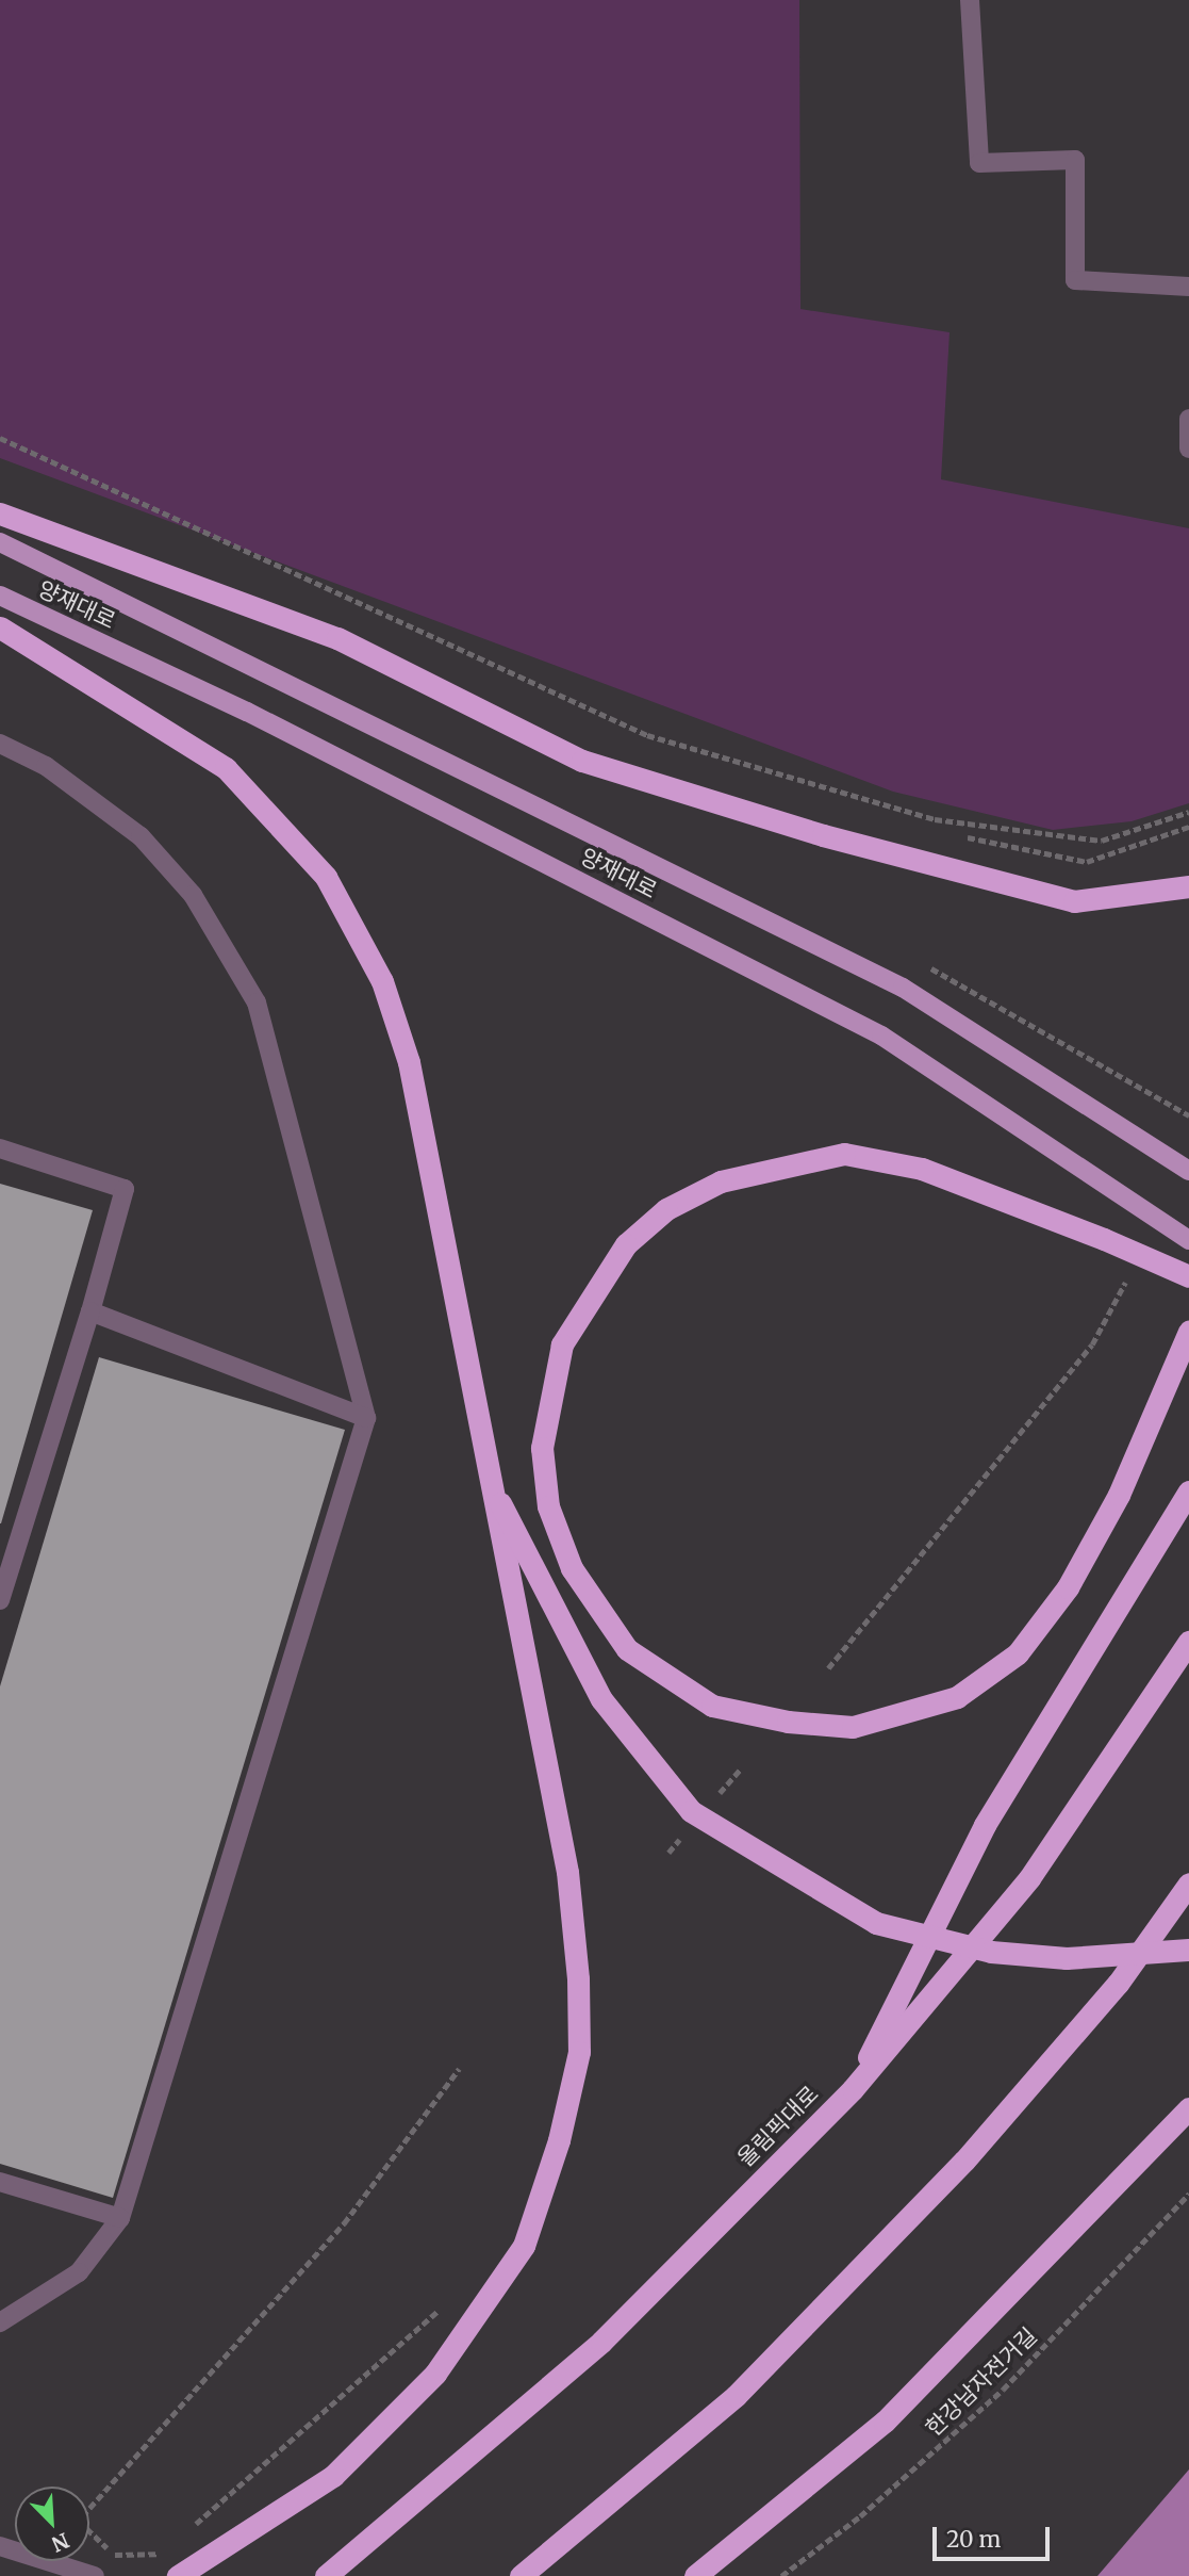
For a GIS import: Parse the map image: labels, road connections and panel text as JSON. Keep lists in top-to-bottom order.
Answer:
{
  "streets": {
    "highway": ["올림픽대로"],
    "main road": ["양재대로"],
    "path": ["한강남자전거길"]
  },
  "scale_bar": "20 m",
  "north": "bottom right"
}
